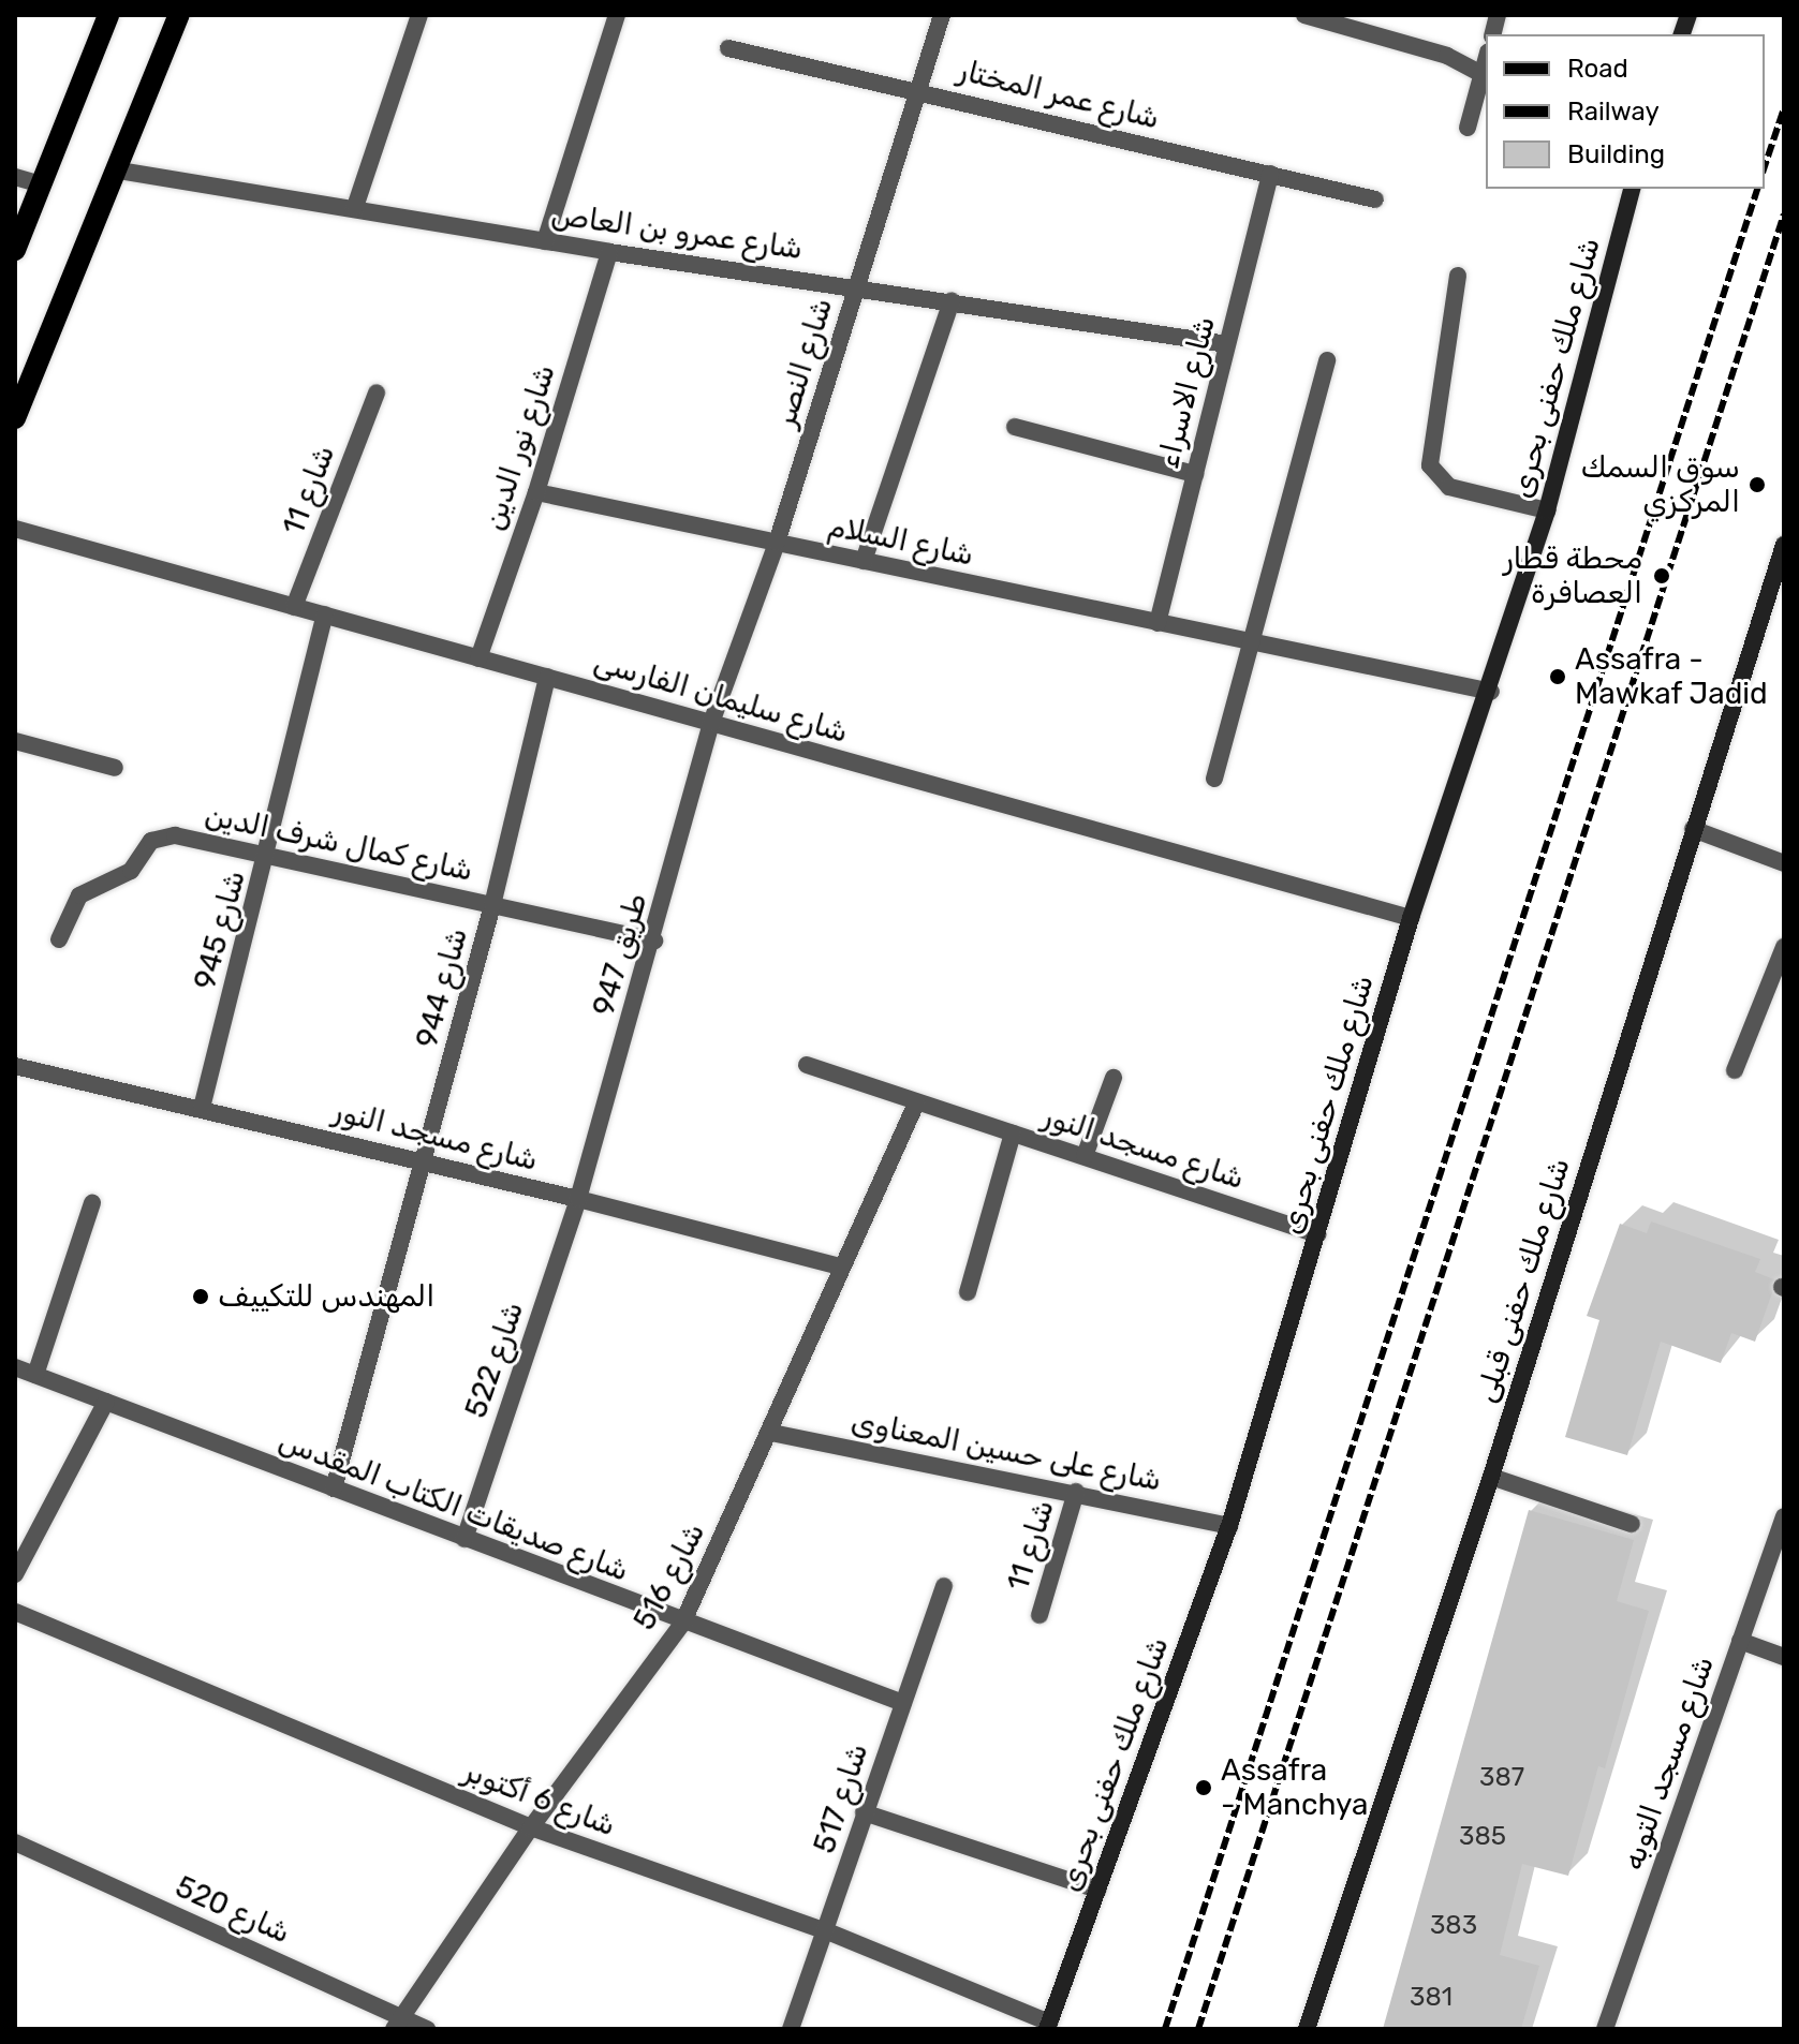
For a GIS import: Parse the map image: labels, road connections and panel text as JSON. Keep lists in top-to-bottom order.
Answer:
{
  "streets": {
    "street": [
      "شارع عمر المختار",
      "شارع عمرو بن العاص",
      "شارع النصر",
      "شارع ملك حفنى بحرى",
      "شارع الاسراء",
      "شارع نور الدين",
      "شارع 11",
      "شارع السلام",
      "شارع سليمان الفارسى",
      "شارع كمال شرف الدين",
      "شارع 945",
      "طريق 947",
      "شارع 944",
      "شارع مسجد النور",
      "شارع ملك حفنى قبلى",
      "شارع 522",
      "شارع على حسين المعناوى",
      "شارع صديقات الكتاب المقدس",
      "شارع 516",
      "شارع مسجد التوبه",
      "شارع 6 أكتوبر",
      "شارع 517",
      "شارع 520"
    ]
  },
  "crossings": [
    ["شارع عمر المختار", "شارع النصر"],
    ["شارع عمر المختار", "شارع الاسراء"],
    ["شارع عمرو بن العاص", "شارع النصر"],
    ["شارع عمرو بن العاص", "شارع الاسراء"],
    ["شارع عمرو بن العاص", "شارع نور الدين"],
    ["شارع النصر", "شارع السلام"],
    ["شارع النصر", "شارع سليمان الفارسى"],
    ["شارع النصر", "طريق 947"],
    ["شارع ملك حفنى بحرى", "شارع السلام"],
    ["شارع ملك حفنى بحرى", "شارع سليمان الفارسى"],
    ["شارع ملك حفنى بحرى", "شارع مسجد النور"],
    ["شارع ملك حفنى بحرى", "شارع على حسين المعناوى"],
    ["شارع ملك حفنى بحرى", "شارع 6 أكتوبر"],
    ["شارع الاسراء", "شارع السلام"],
    ["شارع نور الدين", "شارع السلام"],
    ["شارع نور الدين", "شارع سليمان الفارسى"],
    ["شارع 11", "شارع سليمان الفارسى"],
    ["شارع 11", "شارع على حسين المعناوى"],
    ["شارع سليمان الفارسى", "شارع 945"],
    ["شارع سليمان الفارسى", "طريق 947"],
    ["شارع سليمان الفارسى", "شارع 944"],
    ["شارع كمال شرف الدين", "شارع 945"],
    ["شارع كمال شرف الدين", "طريق 947"],
    ["شارع كمال شرف الدين", "شارع 944"],
    ["شارع 945", "شارع مسجد النور"],
    ["طريق 947", "شارع مسجد النور"],
    ["طريق 947", "شارع 522"],
    ["شارع 944", "شارع مسجد النور"],
    ["شارع 944", "شارع صديقات الكتاب المقدس"],
    ["شارع مسجد النور", "شارع 522"],
    ["شارع مسجد النور", "شارع 516"],
    ["شارع 522", "شارع صديقات الكتاب المقدس"],
    ["شارع على حسين المعناوى", "شارع 516"],
    ["شارع صديقات الكتاب المقدس", "شارع 516"],
    ["شارع صديقات الكتاب المقدس", "شارع 517"],
    ["شارع 516", "شارع 6 أكتوبر"],
    ["شارع 516", "شارع 520"],
    ["شارع 6 أكتوبر", "شارع 517"]
  ],
  "places": [
    "سوق السمك المركزي",
    "محطة قطار العصافرة",
    "Assafra - Mawkaf Jadid",
    "المهندس للتكييف",
    "Assafra - Manchya"
  ],
  "house_numbers": [
    "387",
    "385",
    "383",
    "381"
  ],
  "legend": ["Road", "Railway", "Building"]
}
